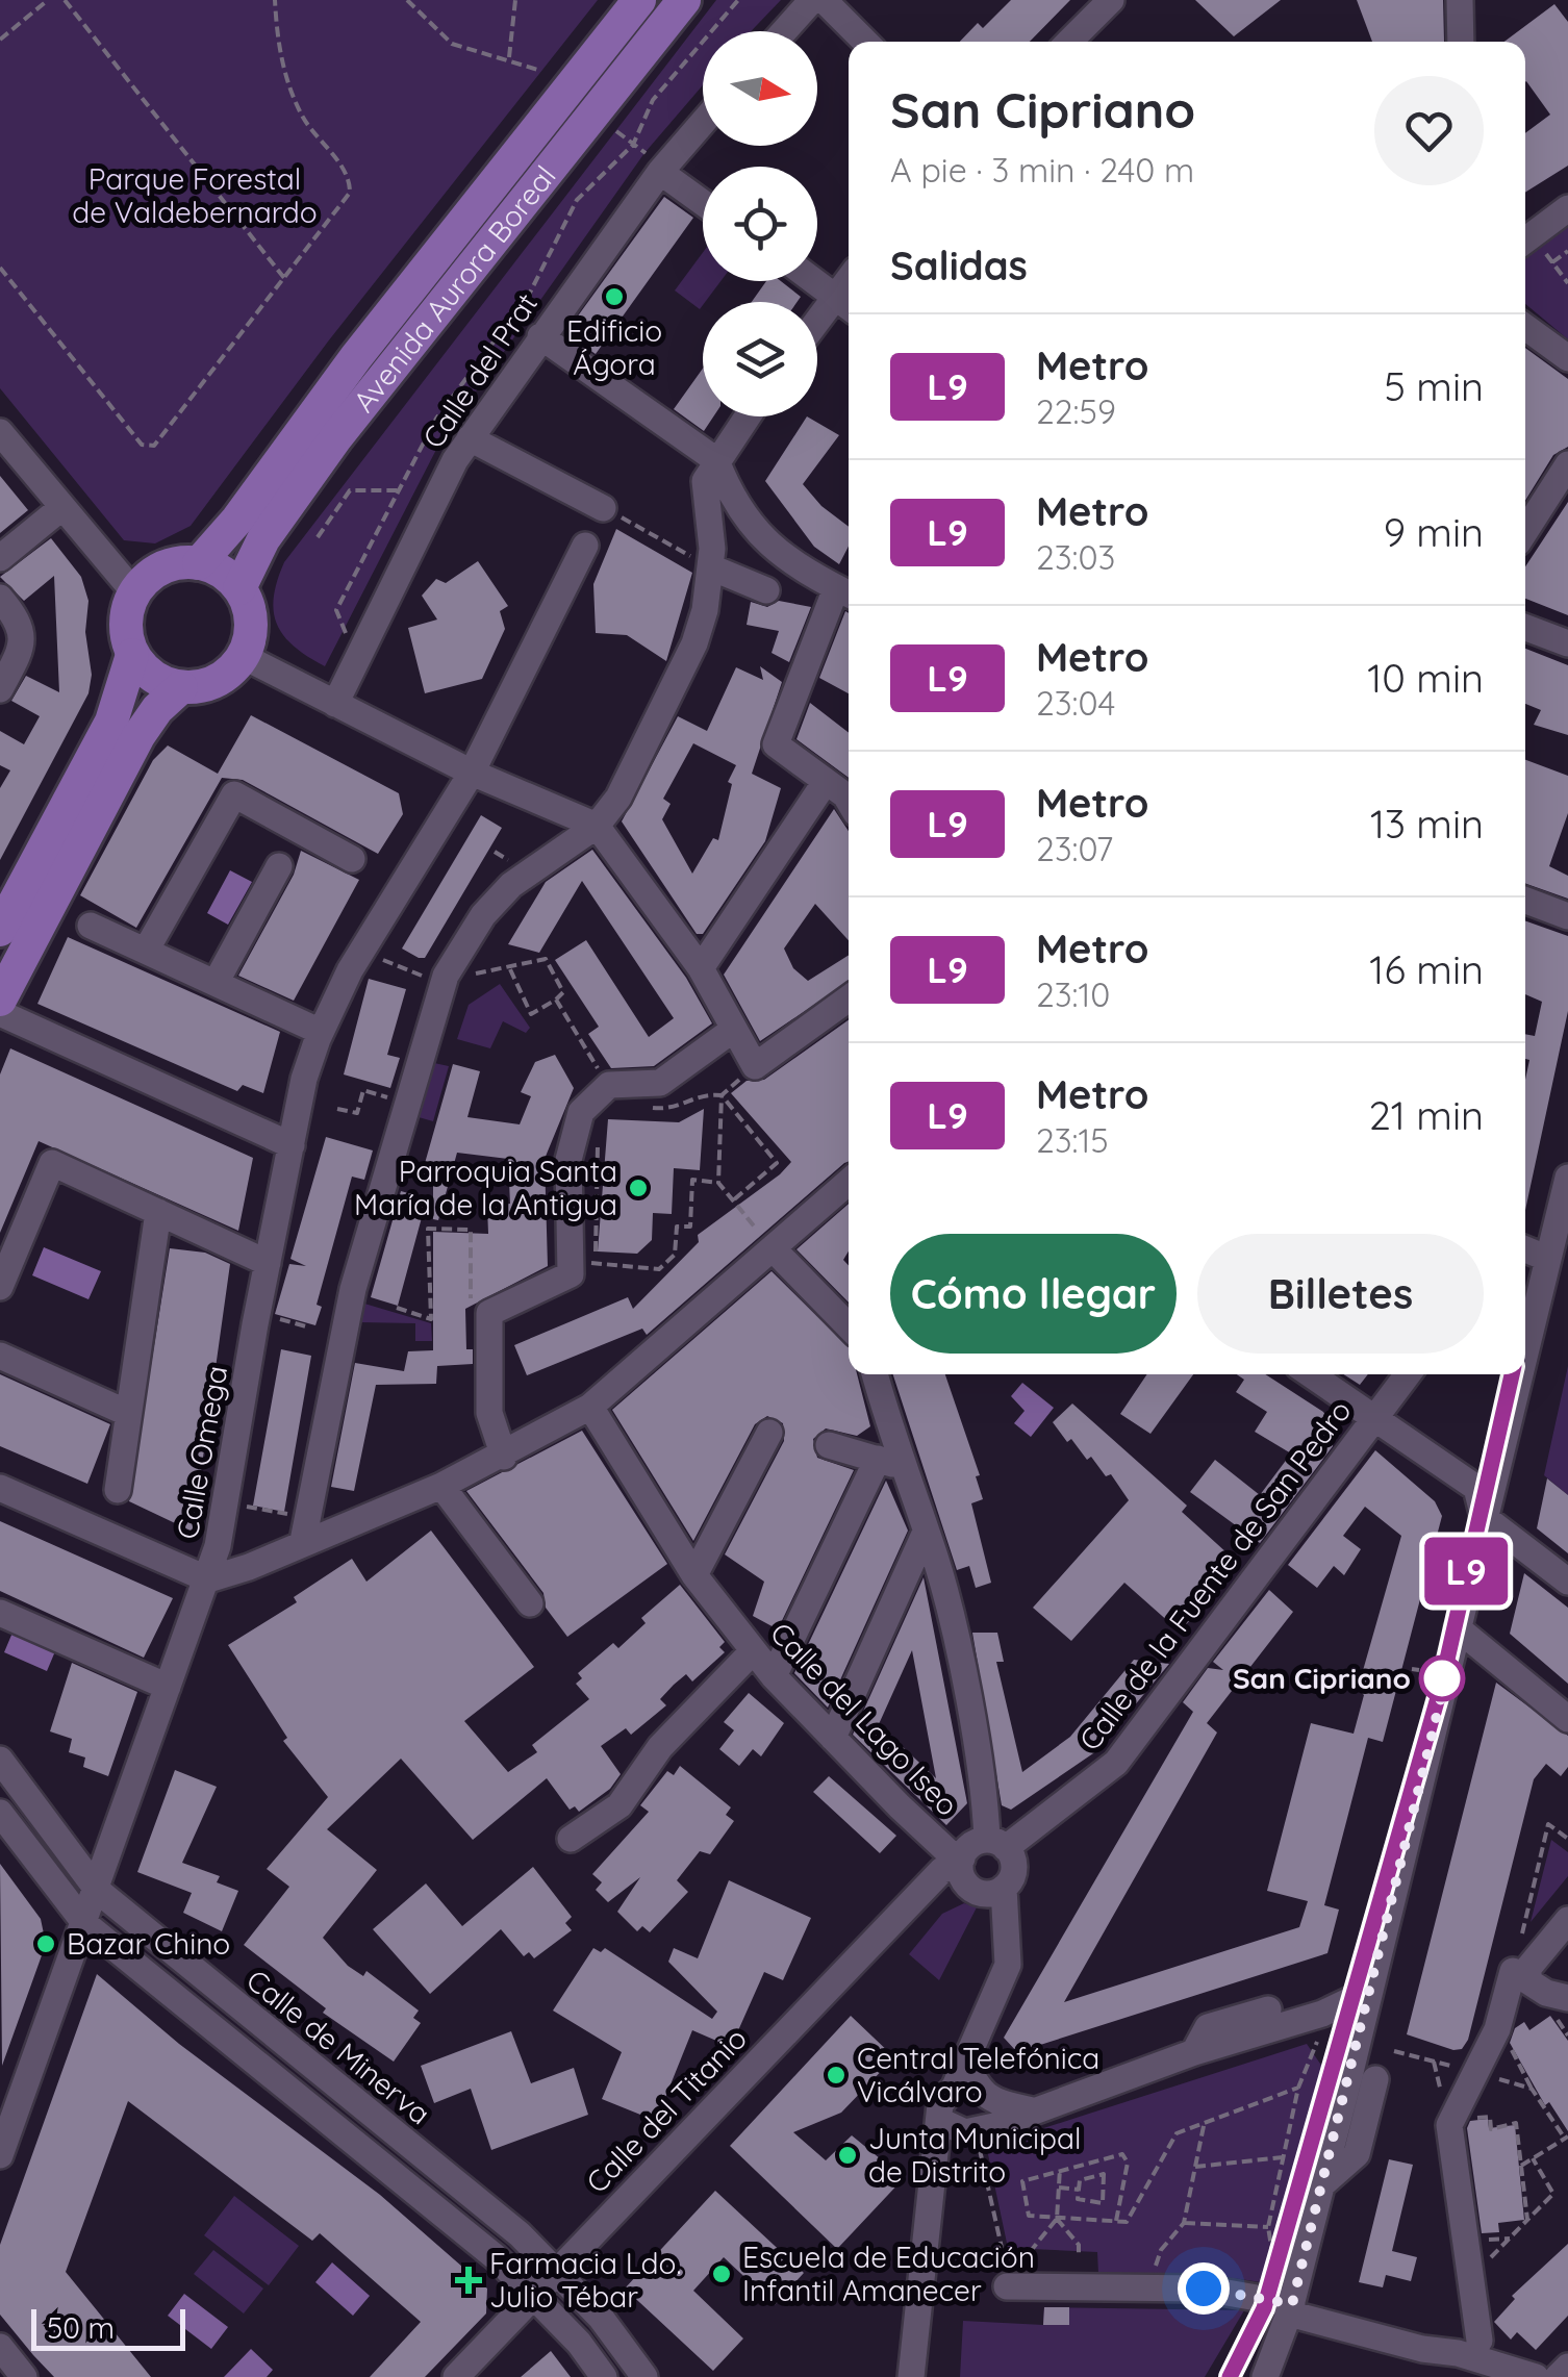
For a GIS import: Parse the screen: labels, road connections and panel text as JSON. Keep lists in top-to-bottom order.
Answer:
{
  "streets": {
    "main road": ["Avenida Aurora Boreal"],
    "street": [
      "Calle del Prat",
      "Calle Omega",
      "Calle de la Fuente de San Pedro",
      "Calle del Lago Iseo",
      "Calle de Minerva",
      "Calle del Titanio"
    ]
  },
  "crossings": [
    ["Calle Omega", "Calle de Minerva"],
    ["Calle de la Fuente de San Pedro", "Calle del Lago Iseo"],
    ["Calle de la Fuente de San Pedro", "Calle del Titanio"],
    ["Calle del Lago Iseo", "Calle del Titanio"],
    ["Calle de Minerva", "Calle del Titanio"]
  ],
  "parks": ["Parque Forestal de Valdebernardo"],
  "places": {
    "other": [
      "Edificio Ágora",
      "Parroquia Santa María de la Antigua",
      "San Cipriano",
      "Bazar Chino",
      "Central Telefónica Vicálvaro",
      "Junta Municipal de Distrito",
      "Escuela de Educación Infantil Amanecer"
    ],
    "health": ["Farmacia Ldo. Julio Tébar"]
  },
  "lines": ["metro line L9"],
  "scale_bar": "50 m",
  "north": "right",
  "page": {
    "on_map": "L9",
    "heading": [
      ["San Cipriano", "A pie · 3 min · 240 m"],
      "Salidas"
    ],
    "list": [
      {
        "mark": "L9",
        "name": "Metro",
        "note": "22:59",
        "value": "5 min"
      },
      {
        "mark": "L9",
        "name": "Metro",
        "note": "23:03",
        "value": "9 min"
      },
      {
        "mark": "L9",
        "name": "Metro",
        "note": "23:04",
        "value": "10 min"
      },
      {
        "mark": "L9",
        "name": "Metro",
        "note": "23:07",
        "value": "13 min"
      },
      {
        "mark": "L9",
        "name": "Metro",
        "note": "23:10",
        "value": "16 min"
      },
      {
        "mark": "L9",
        "name": "Metro",
        "note": "23:15",
        "value": "21 min"
      }
    ],
    "buttons": ["Cómo llegar", "Billetes"],
    "scale": "50 m"
  }
}
